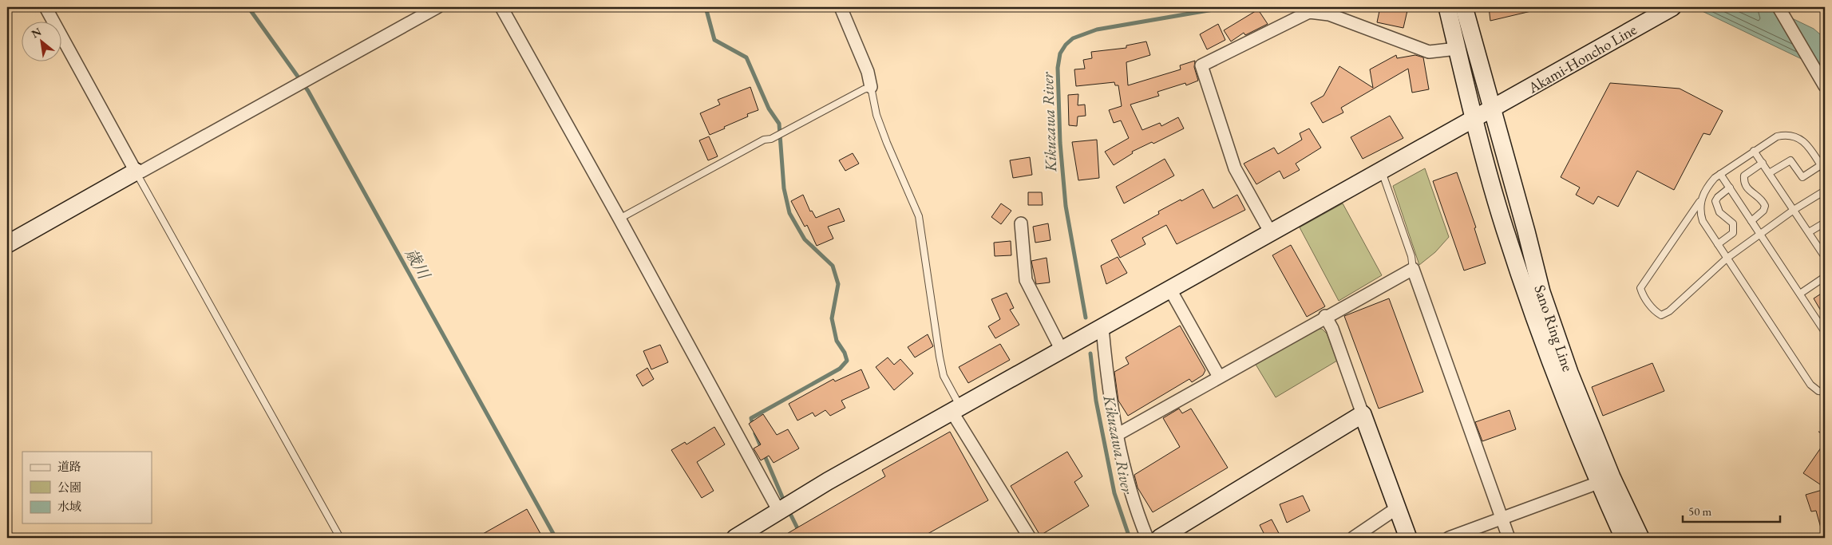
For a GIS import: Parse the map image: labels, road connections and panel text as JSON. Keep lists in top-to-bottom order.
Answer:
{
  "streets": {
    "street": ["Akami-Honcho Line", "Sano Ring Line"]
  },
  "crossings": [
    ["Akami-Honcho Line", "Sano Ring Line"]
  ],
  "water": ["Kikuzawa River", "歳川"],
  "legend": ["道路", "公園", "水域"],
  "scale_bar": "50 m",
  "north": "top left"
}
